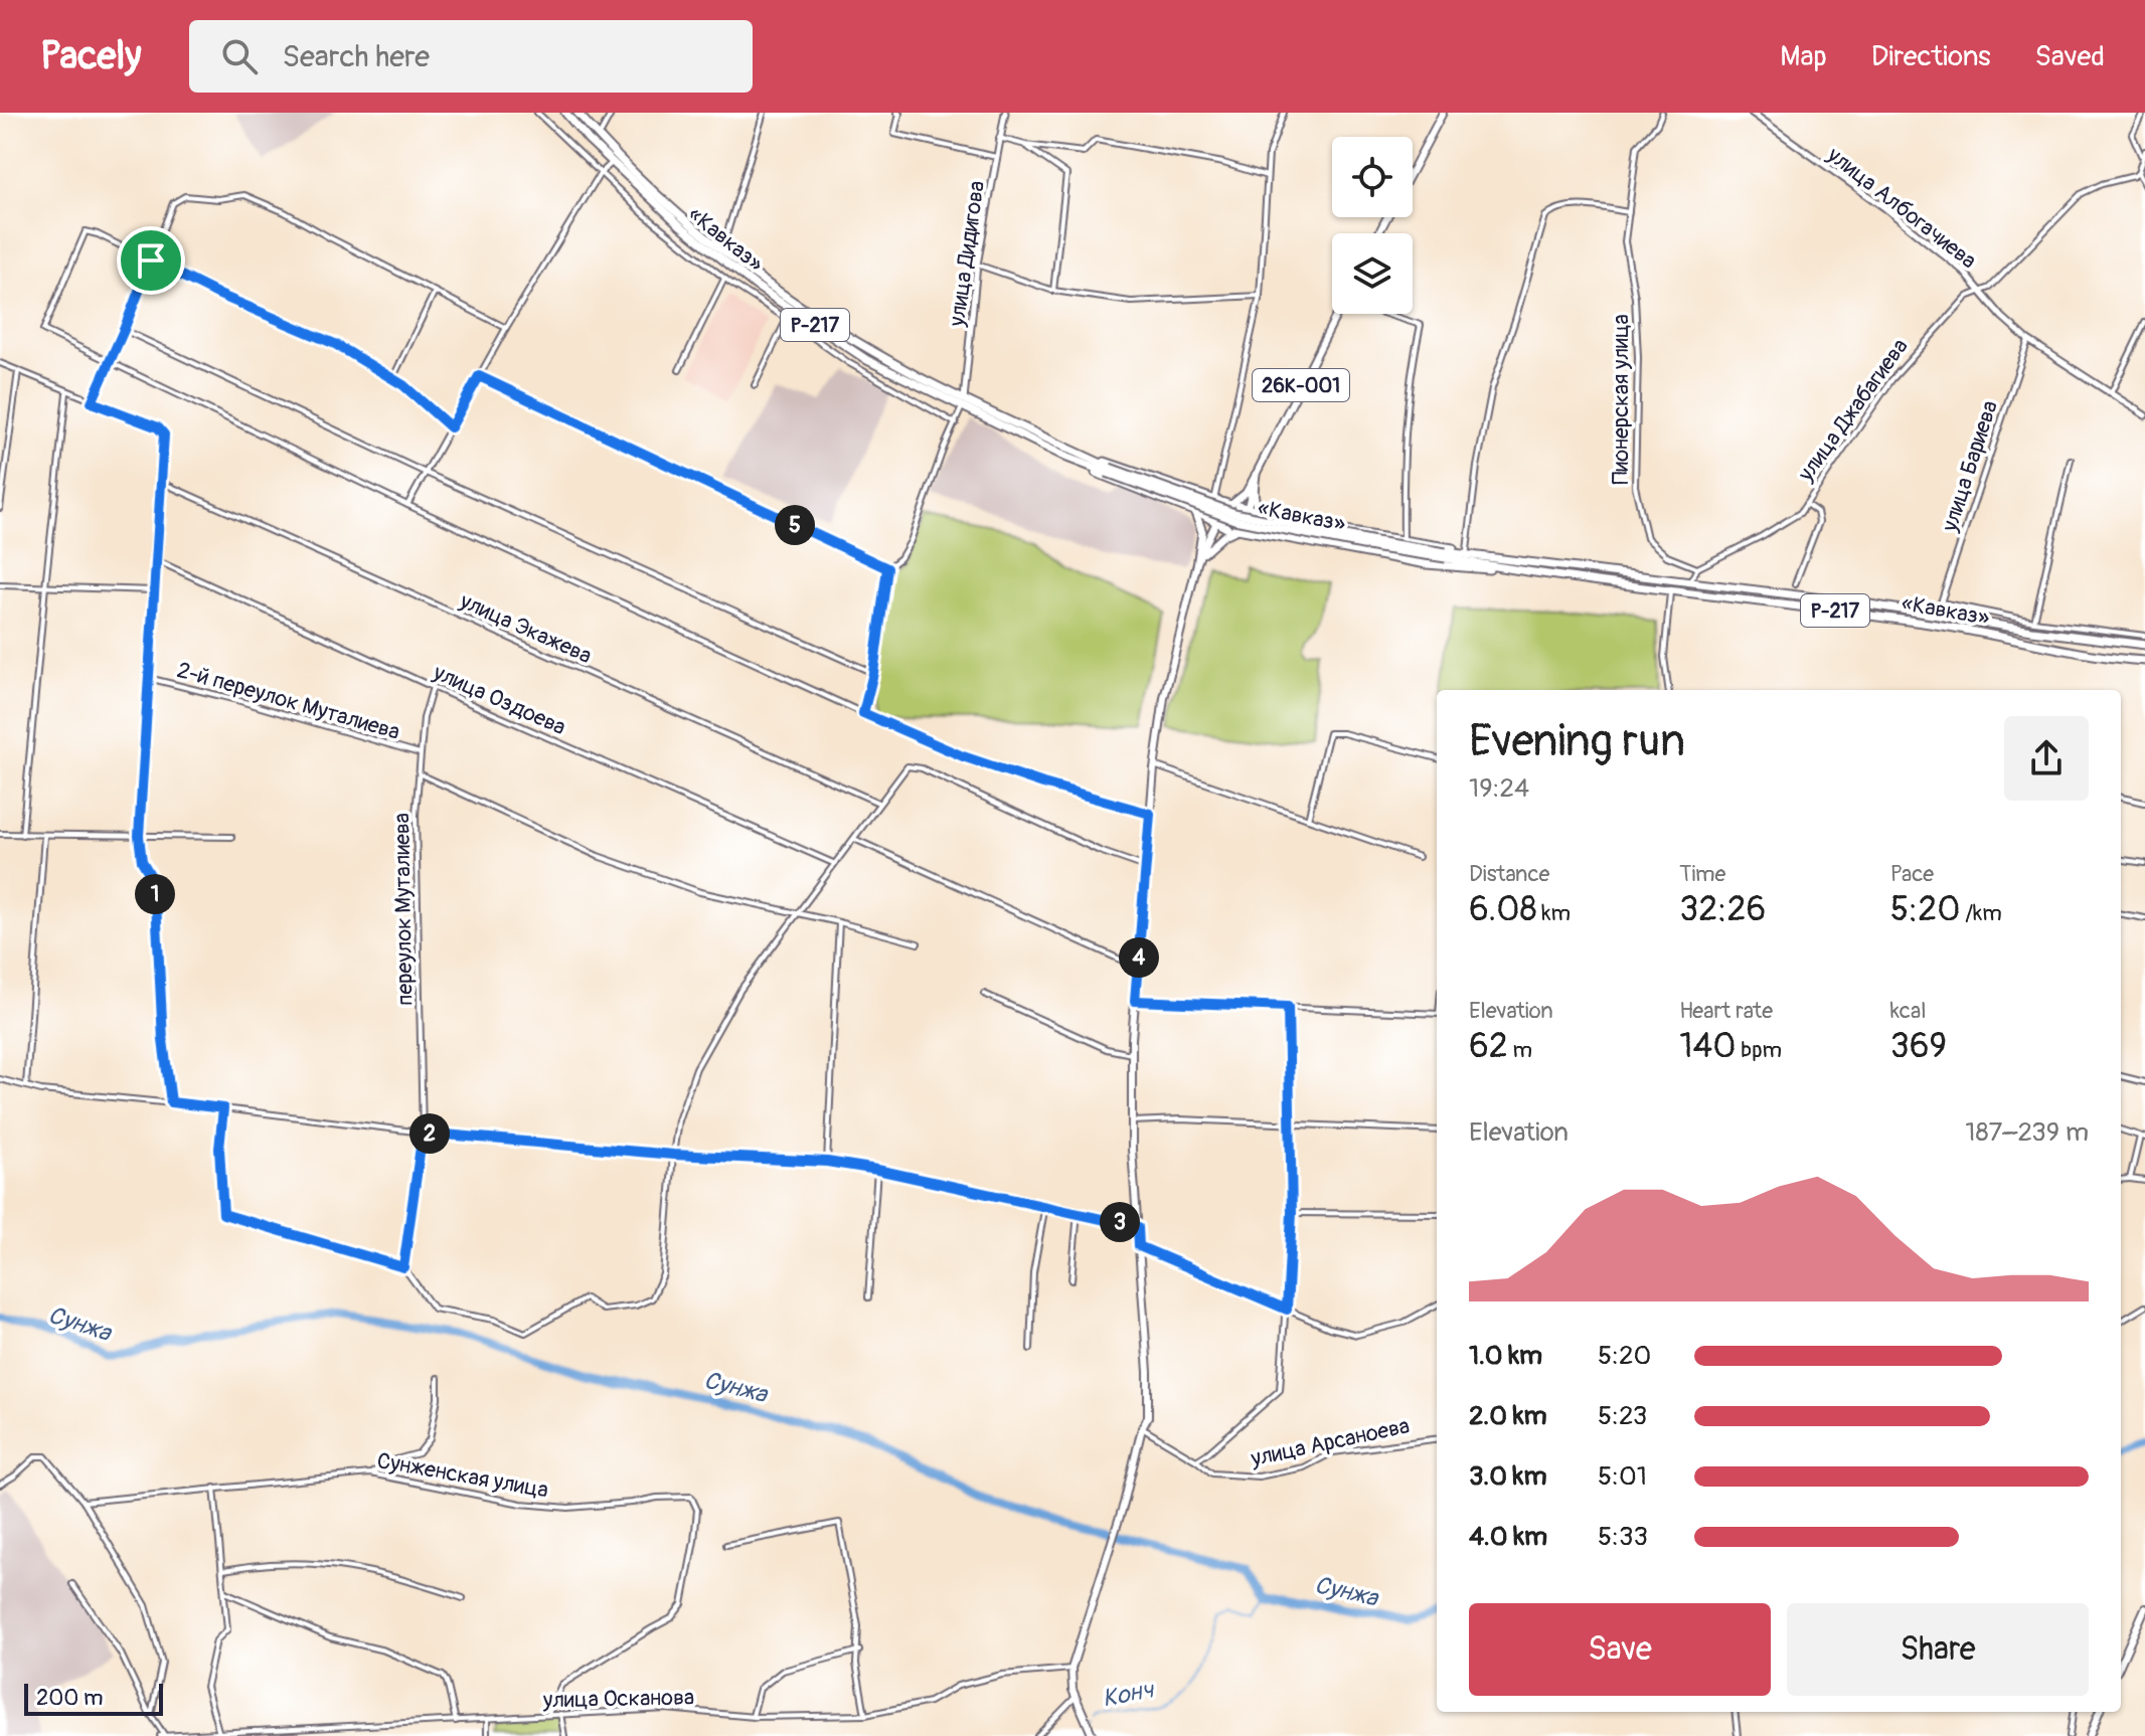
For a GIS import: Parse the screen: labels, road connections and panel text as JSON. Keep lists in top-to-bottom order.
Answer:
{
  "streets": {
    "highway": ["«Кавказ»", "Р-217"],
    "main road": ["26К-001"],
    "street": [
      "улица Албогачиева",
      "улица Дидигова",
      "Пионерская улица",
      "улица Джабагиева",
      "улица Бариева",
      "улица Экажева",
      "улица Оздоева",
      "2-й переулок Муталиева",
      "переулок Муталиева",
      "улица Арсаноева",
      "Сунженская улица",
      "улица Осканова"
    ]
  },
  "crossings": [
    ["улица Албогачиева", "улица Джабагиева"],
    ["улица Албогачиева", "улица Бариева"],
    ["«Кавказ»", "улица Дидигова"],
    ["«Кавказ»", "Р-217"],
    ["Пионерская улица", "улица Джабагиева"],
    ["улица Оздоева", "переулок Муталиева"],
    ["2-й переулок Муталиева", "переулок Муталиева"],
    ["Сунженская улица", "улица Осканова"]
  ],
  "water": ["Сунжа", "Конч"],
  "scale_bar": "200 m",
  "page": {
    "header": "Pacely",
    "search": "Search here",
    "nav": ["Map", "Directions", "Saved"],
    "pins": [
      "5",
      "1",
      "4",
      "2",
      "3"
    ],
    "heading": ["Evening run", "19:24"],
    "stats": [
      ["Distance", "6.08 km"],
      ["Time", "32:26"],
      ["Pace", "5:20 /km"],
      ["Elevation", "62 m"],
      ["Heart rate", "140 bpm"],
      ["kcal", "369"]
    ],
    "chart": ["Elevation", "187–239 m"],
    "list": [
      {
        "name": "1.0 km",
        "note": "5:20"
      },
      {
        "name": "2.0 km",
        "note": "5:23"
      },
      {
        "name": "3.0 km",
        "note": "5:01"
      },
      {
        "name": "4.0 km",
        "note": "5:33"
      }
    ],
    "buttons": ["Save", "Share"],
    "scale": "200 m"
  }
}
